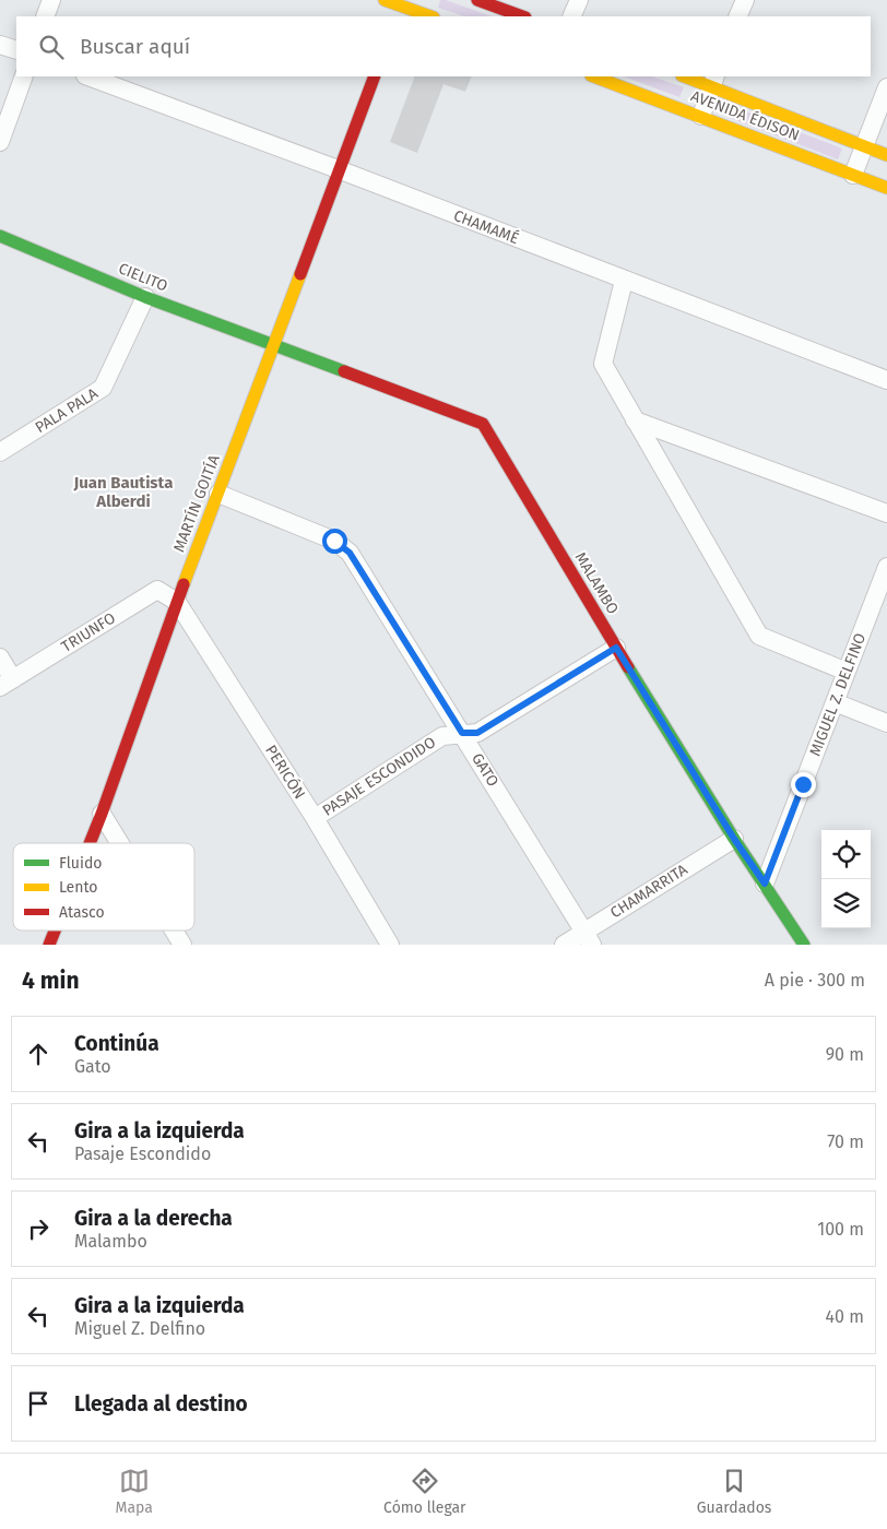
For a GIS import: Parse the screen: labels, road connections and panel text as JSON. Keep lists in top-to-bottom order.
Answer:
{
  "streets": {
    "street": [
      "AVENIDA ÉDISON",
      "CHAMAMÉ",
      "CIELITO",
      "PALA PALA",
      "MARTÍN GOITÍA",
      "MALAMBO",
      "TRIUNFO",
      "MIGUEL Z. DELFINO",
      "GATO",
      "PERICÓN",
      "PASAJE ESCONDIDO",
      "CHAMARRITA"
    ]
  },
  "crossings": [
    ["CHAMAMÉ", "MARTÍN GOITÍA"],
    ["CIELITO", "PALA PALA"],
    ["CIELITO", "MARTÍN GOITÍA"],
    ["CIELITO", "MALAMBO"],
    ["MARTÍN GOITÍA", "MALAMBO"],
    ["MARTÍN GOITÍA", "TRIUNFO"],
    ["MARTÍN GOITÍA", "GATO"],
    ["MARTÍN GOITÍA", "PERICÓN"],
    ["MALAMBO", "MIGUEL Z. DELFINO"],
    ["MALAMBO", "PASAJE ESCONDIDO"],
    ["MALAMBO", "CHAMARRITA"],
    ["TRIUNFO", "PERICÓN"],
    ["GATO", "PASAJE ESCONDIDO"],
    ["GATO", "CHAMARRITA"],
    ["PERICÓN", "PASAJE ESCONDIDO"]
  ],
  "districts": ["Juan Bautista Alberdi"],
  "legend": ["Fluido", "Lento", "Atasco"],
  "page": {
    "search": "Buscar aquí",
    "heading": ["4 min", "A pie · 300 m"],
    "list": [
      ["Continúa", "Gato", "90 m"],
      ["Gira a la izquierda", "Pasaje Escondido", "70 m"],
      ["Gira a la derecha", "Malambo", "100 m"],
      ["Gira a la izquierda", "Miguel Z. Delfino", "40 m"],
      "Llegada al destino"
    ],
    "nav": ["Mapa", "Cómo llegar", "Guardados"]
  }
}
